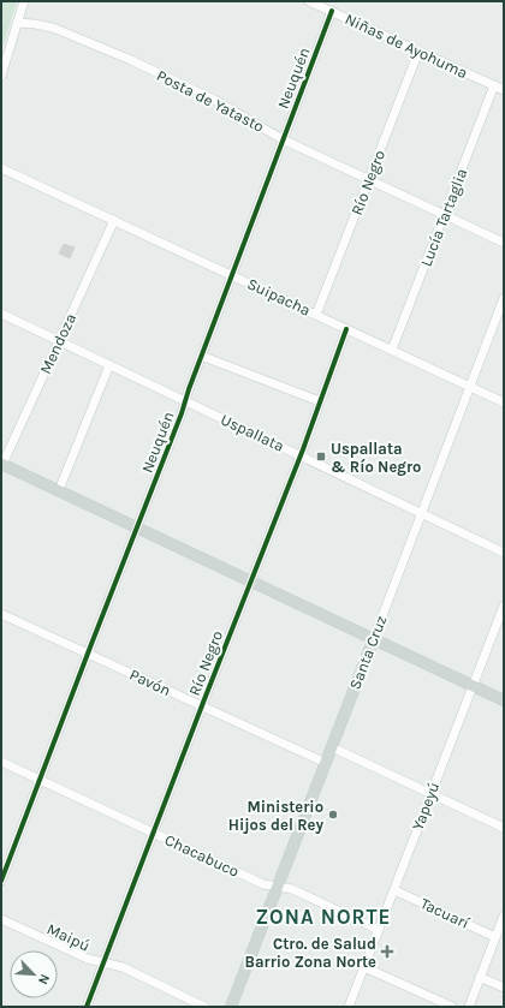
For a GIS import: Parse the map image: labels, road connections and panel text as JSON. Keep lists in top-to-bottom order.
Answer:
{
  "streets": {
    "main road": ["Santa Cruz"],
    "street": [
      "Niñas de Ayohuma",
      "Neuquén",
      "Posta de Yatasto",
      "Río Negro",
      "Lucía Tartaglia",
      "Suipacha",
      "Mendoza",
      "Uspallata",
      "Pavón",
      "Yapeyú",
      "Chacabuco",
      "Tacuarí",
      "Maipú"
    ]
  },
  "crossings": [
    ["Niñas de Ayohuma", "Neuquén"],
    ["Niñas de Ayohuma", "Río Negro"],
    ["Niñas de Ayohuma", "Lucía Tartaglia"],
    ["Neuquén", "Posta de Yatasto"],
    ["Neuquén", "Suipacha"],
    ["Neuquén", "Uspallata"],
    ["Neuquén", "Pavón"],
    ["Neuquén", "Chacabuco"],
    ["Posta de Yatasto", "Río Negro"],
    ["Posta de Yatasto", "Lucía Tartaglia"],
    ["Río Negro", "Suipacha"],
    ["Río Negro", "Uspallata"],
    ["Río Negro", "Pavón"],
    ["Río Negro", "Chacabuco"],
    ["Río Negro", "Maipú"],
    ["Lucía Tartaglia", "Suipacha"],
    ["Suipacha", "Mendoza"],
    ["Suipacha", "Santa Cruz"],
    ["Mendoza", "Uspallata"],
    ["Uspallata", "Santa Cruz"],
    ["Santa Cruz", "Pavón"],
    ["Santa Cruz", "Chacabuco"],
    ["Yapeyú", "Chacabuco"],
    ["Yapeyú", "Tacuarí"]
  ],
  "districts": ["ZONA NORTE"],
  "places": {
    "transit": ["Uspallata & Río Negro"],
    "other": ["Ministerio Hijos del Rey"],
    "health": ["Ctro. de Salud Barrio Zona Norte"]
  },
  "north": "bottom right"
}
